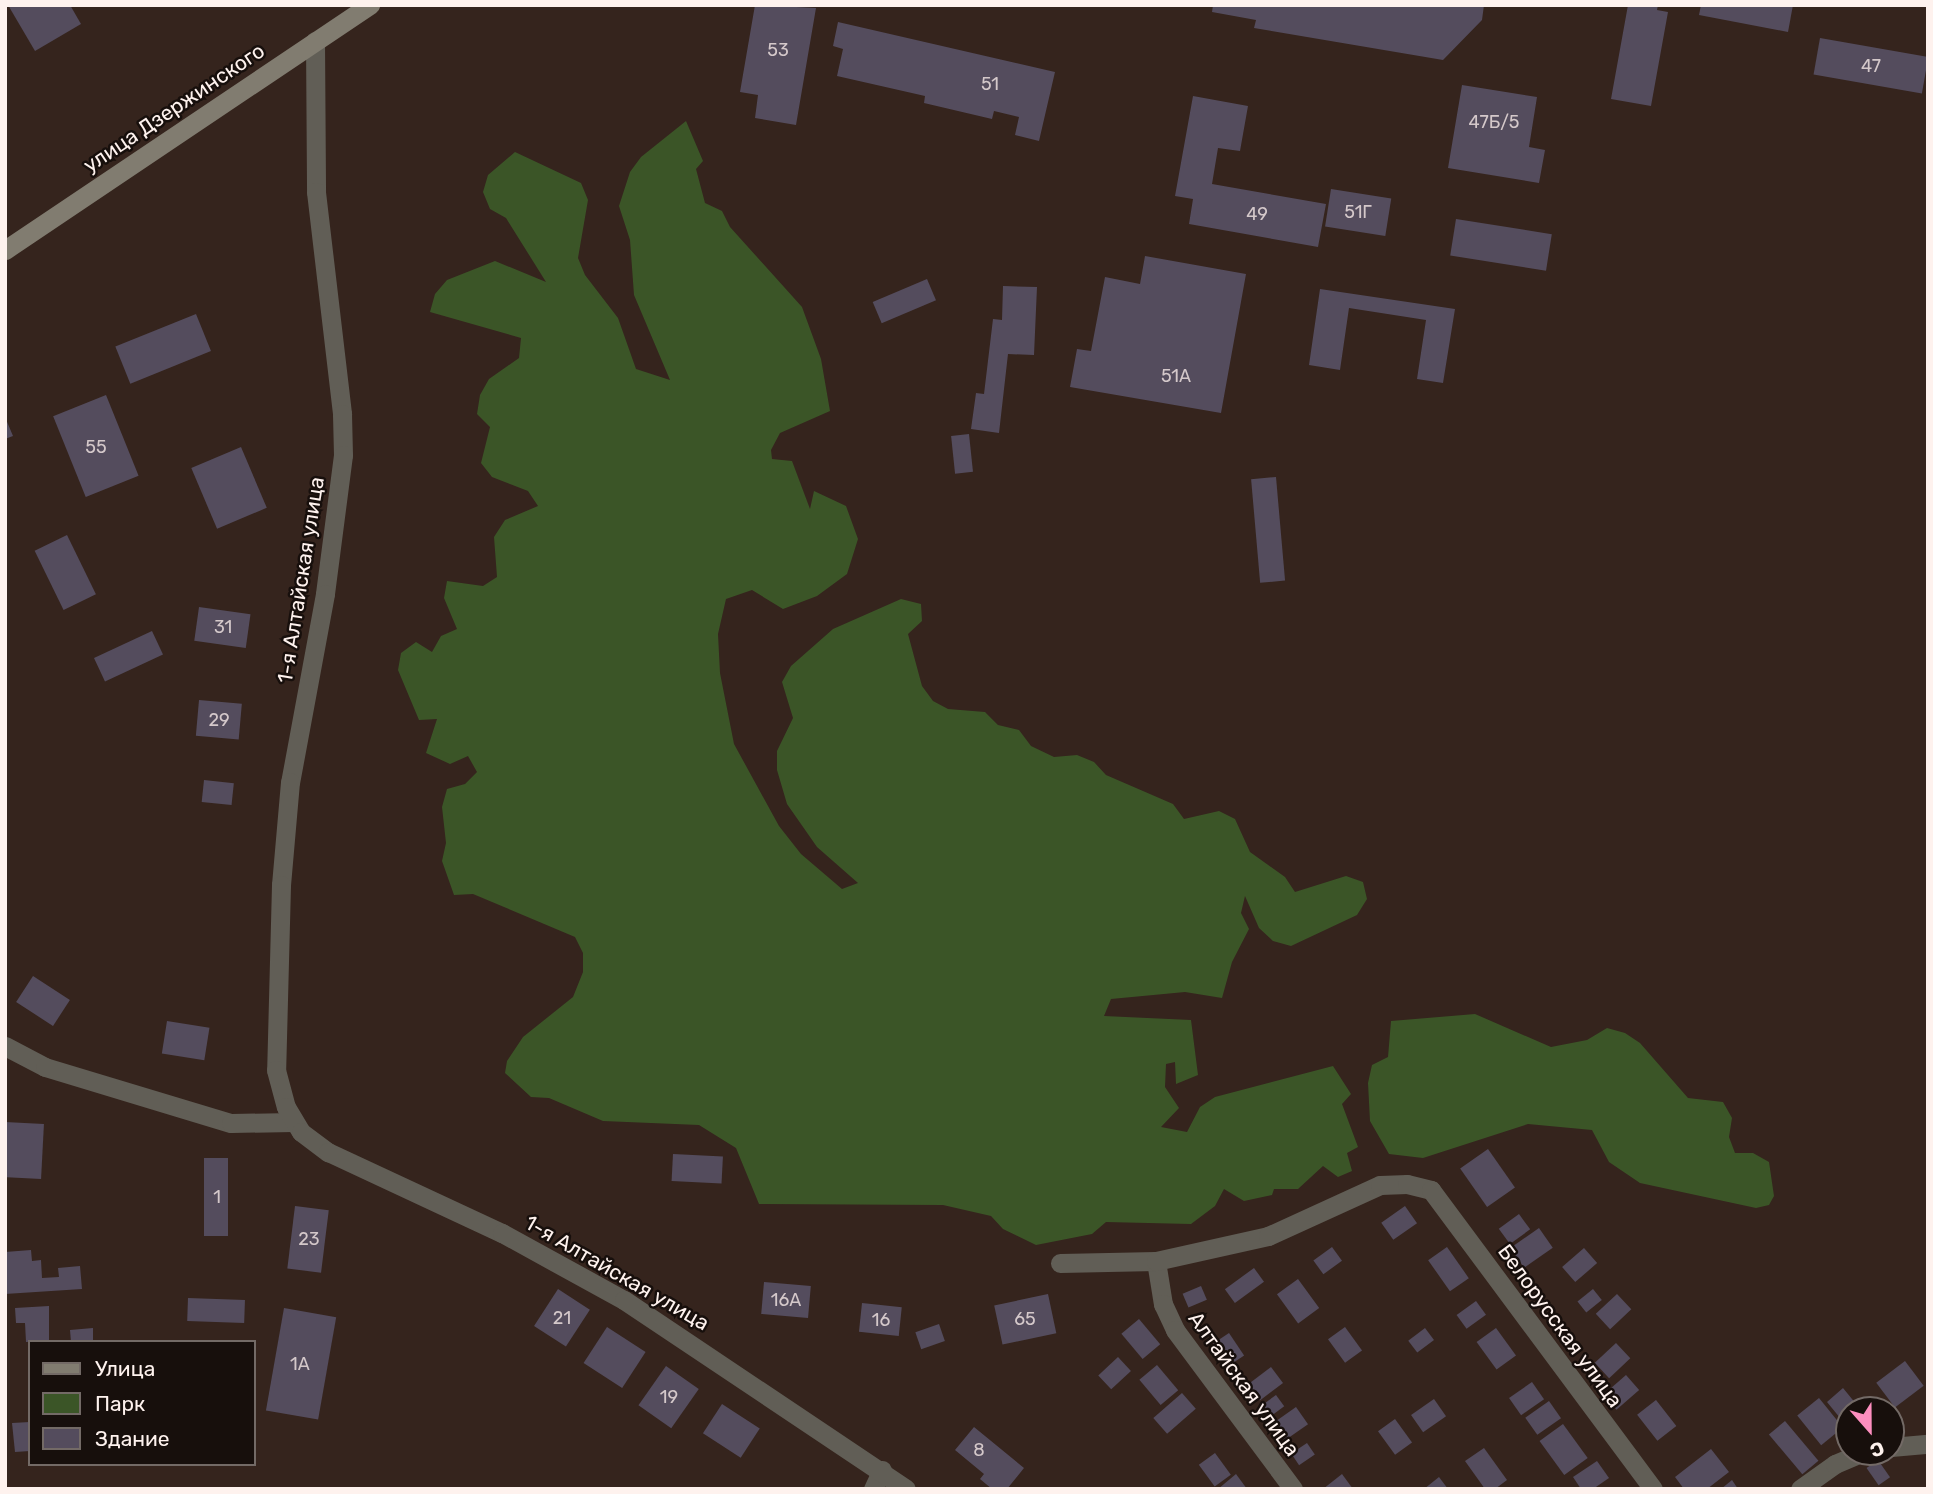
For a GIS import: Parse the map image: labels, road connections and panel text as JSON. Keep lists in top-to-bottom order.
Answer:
{
  "streets": {
    "main road": ["улица Дзержинского"],
    "street": ["1-я Алтайская улица", "Белорусская улица", "Алтайская улица"]
  },
  "crossings": [
    ["улица Дзержинского", "1-я Алтайская улица"],
    ["Белорусская улица", "Алтайская улица"]
  ],
  "house_numbers": [
    "53",
    "47",
    "51",
    "47Б/5",
    "51Г",
    "49",
    "51А",
    "55",
    "31",
    "29",
    "1",
    "23",
    "16А",
    "21",
    "65",
    "16",
    "1А",
    "19",
    "8"
  ],
  "legend": ["Улица", "Парк", "Здание"],
  "north": "bottom"
}
